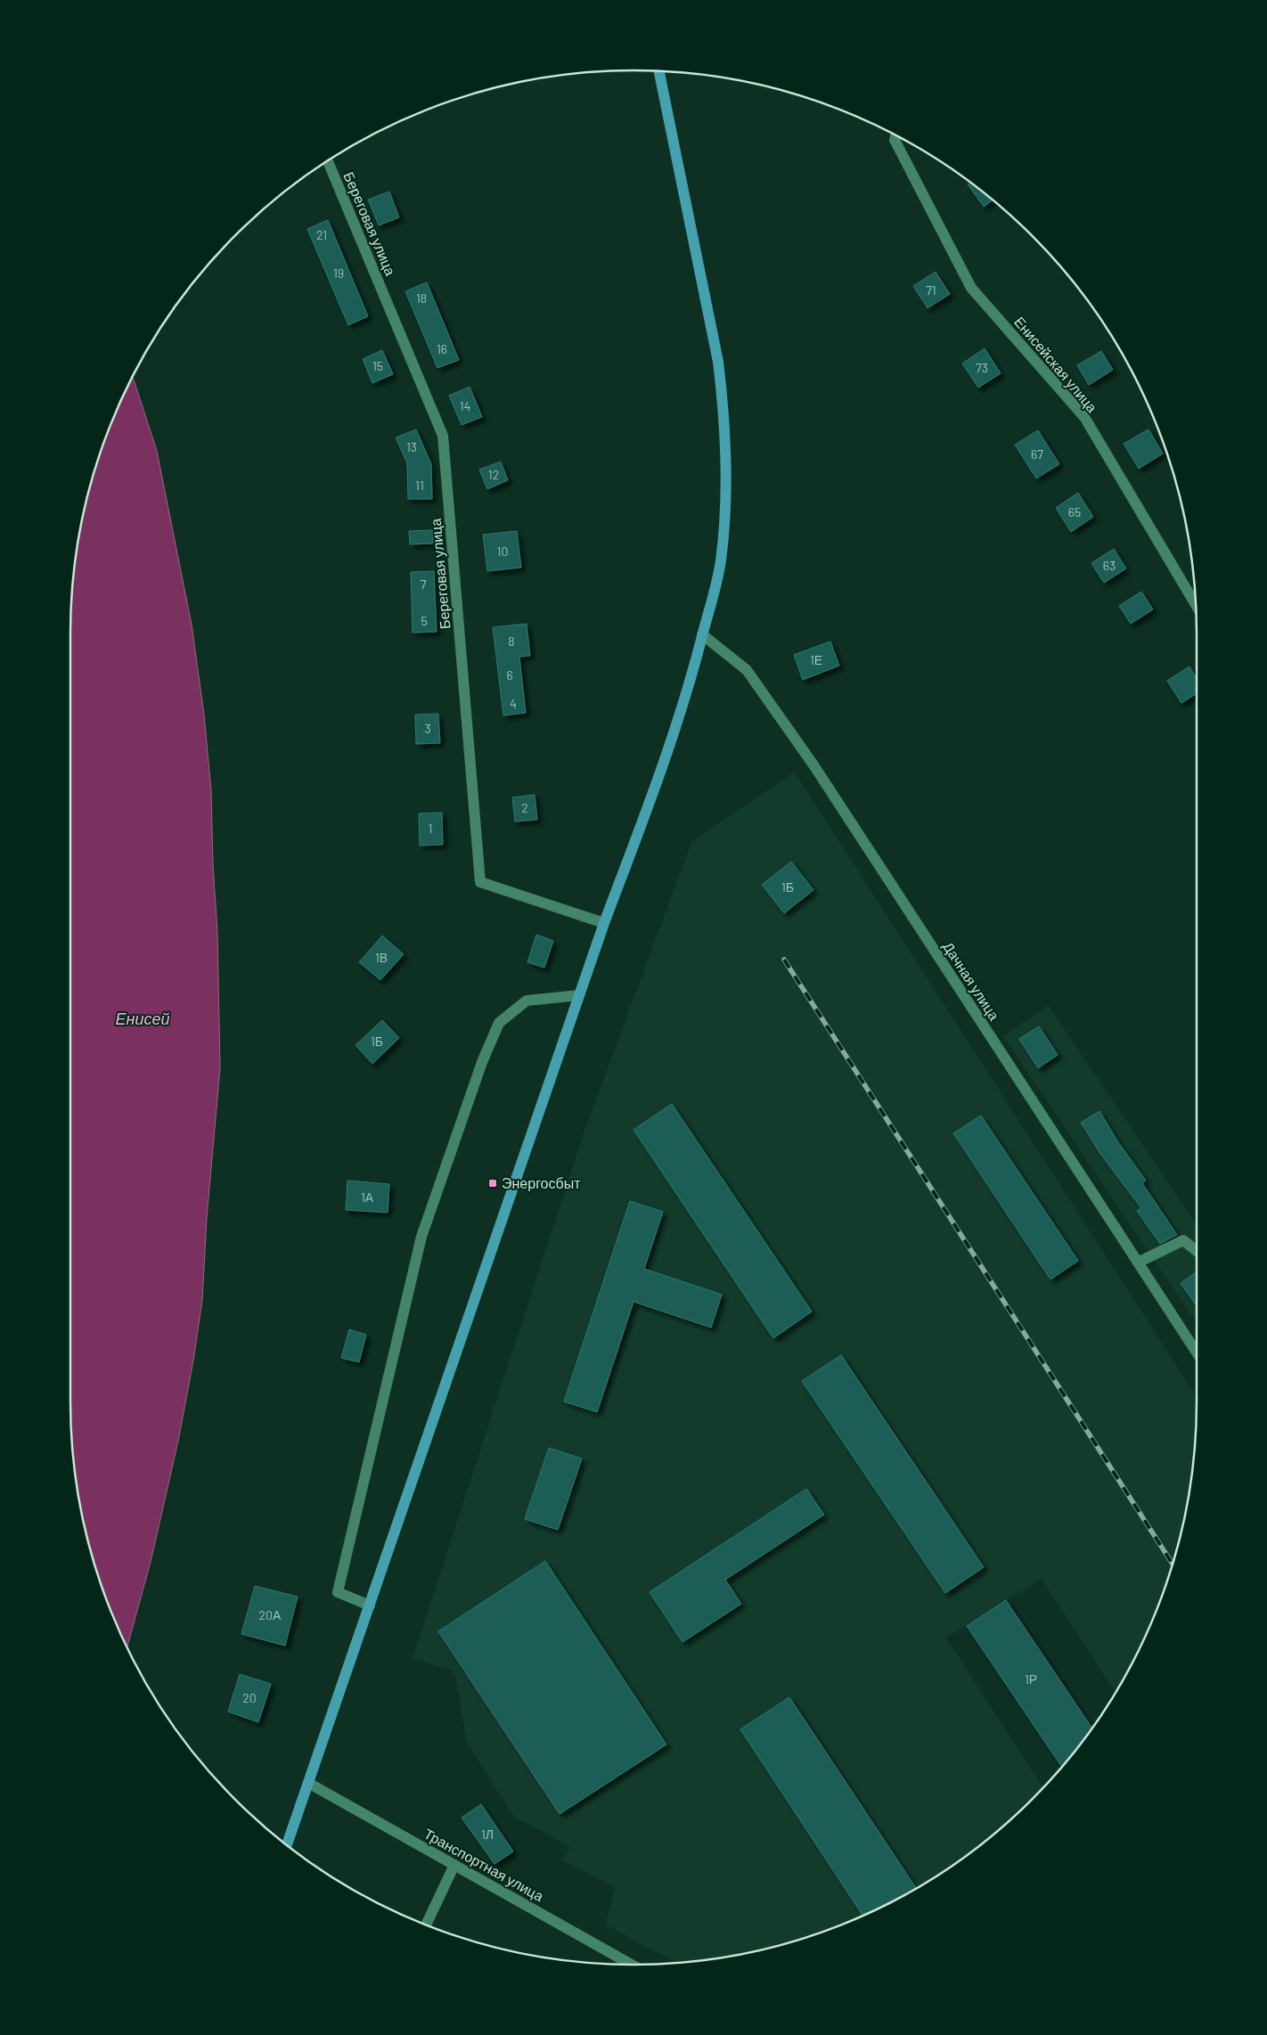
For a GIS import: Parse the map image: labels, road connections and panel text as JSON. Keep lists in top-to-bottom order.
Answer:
{
  "streets": {
    "street": [
      "Береговая улица",
      "Енисейская улица",
      "Дачная улица",
      "Транспортная улица"
    ]
  },
  "water": ["Енисей"],
  "places": {
    "transit": ["Энергосбыт"]
  },
  "house_numbers": [
    "21",
    "19",
    "71",
    "18",
    "16",
    "15",
    "73",
    "14",
    "13",
    "67",
    "12",
    "11",
    "65",
    "10",
    "63",
    "7",
    "5",
    "8",
    "1Е",
    "6",
    "4",
    "3",
    "2",
    "1",
    "1Б",
    "1В",
    "1Б",
    "1А",
    "20А",
    "1Р",
    "20",
    "1Л"
  ]
}
